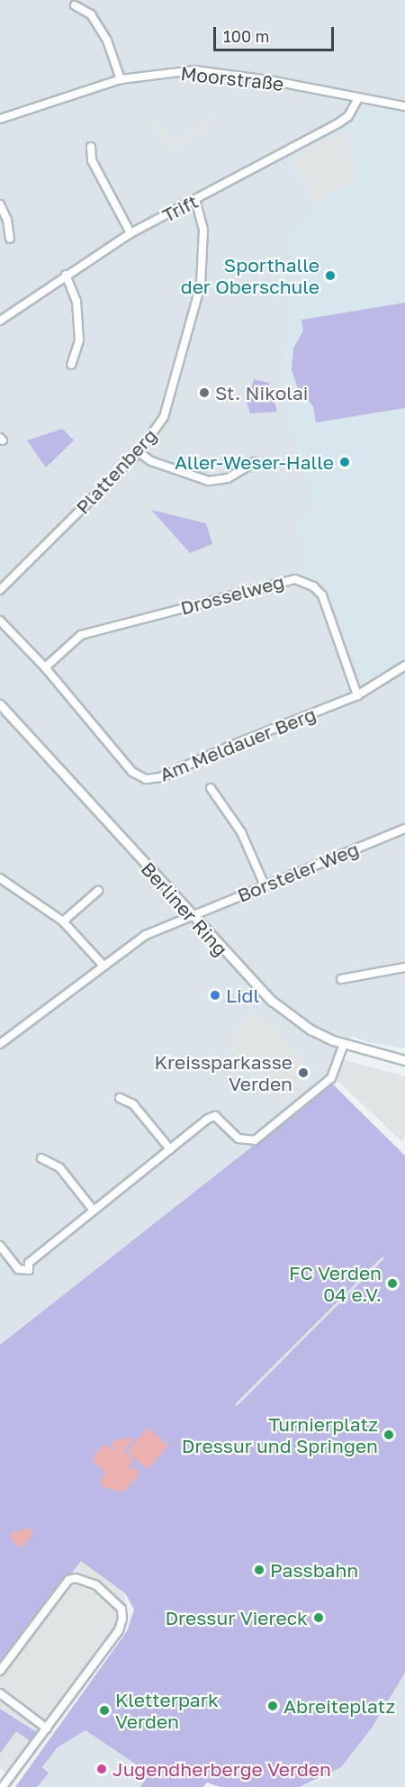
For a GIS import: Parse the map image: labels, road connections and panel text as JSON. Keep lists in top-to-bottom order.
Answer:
{
  "streets": {
    "street": [
      "Moorstraße",
      "Trift",
      "Plattenberg",
      "Drosselweg",
      "Am Meldauer Berg",
      "Borsteler Weg",
      "Berliner Ring"
    ]
  },
  "crossings": [
    ["Moorstraße", "Trift"],
    ["Trift", "Plattenberg"],
    ["Drosselweg", "Am Meldauer Berg"],
    ["Borsteler Weg", "Berliner Ring"]
  ],
  "places": [
    "Sporthalle der Oberschule",
    "St. Nikolai",
    "Aller-Weser-Halle",
    "Lidl",
    "Kreissparkasse Verden",
    "FC Verden 04 e.V.",
    "Turnierplatz Dressur und Springen",
    "Passbahn",
    "Dressur Viereck",
    "Abreiteplatz",
    "Kletterpark Verden",
    "Jugendherberge Verden"
  ],
  "scale_bar": "100 m"
}
